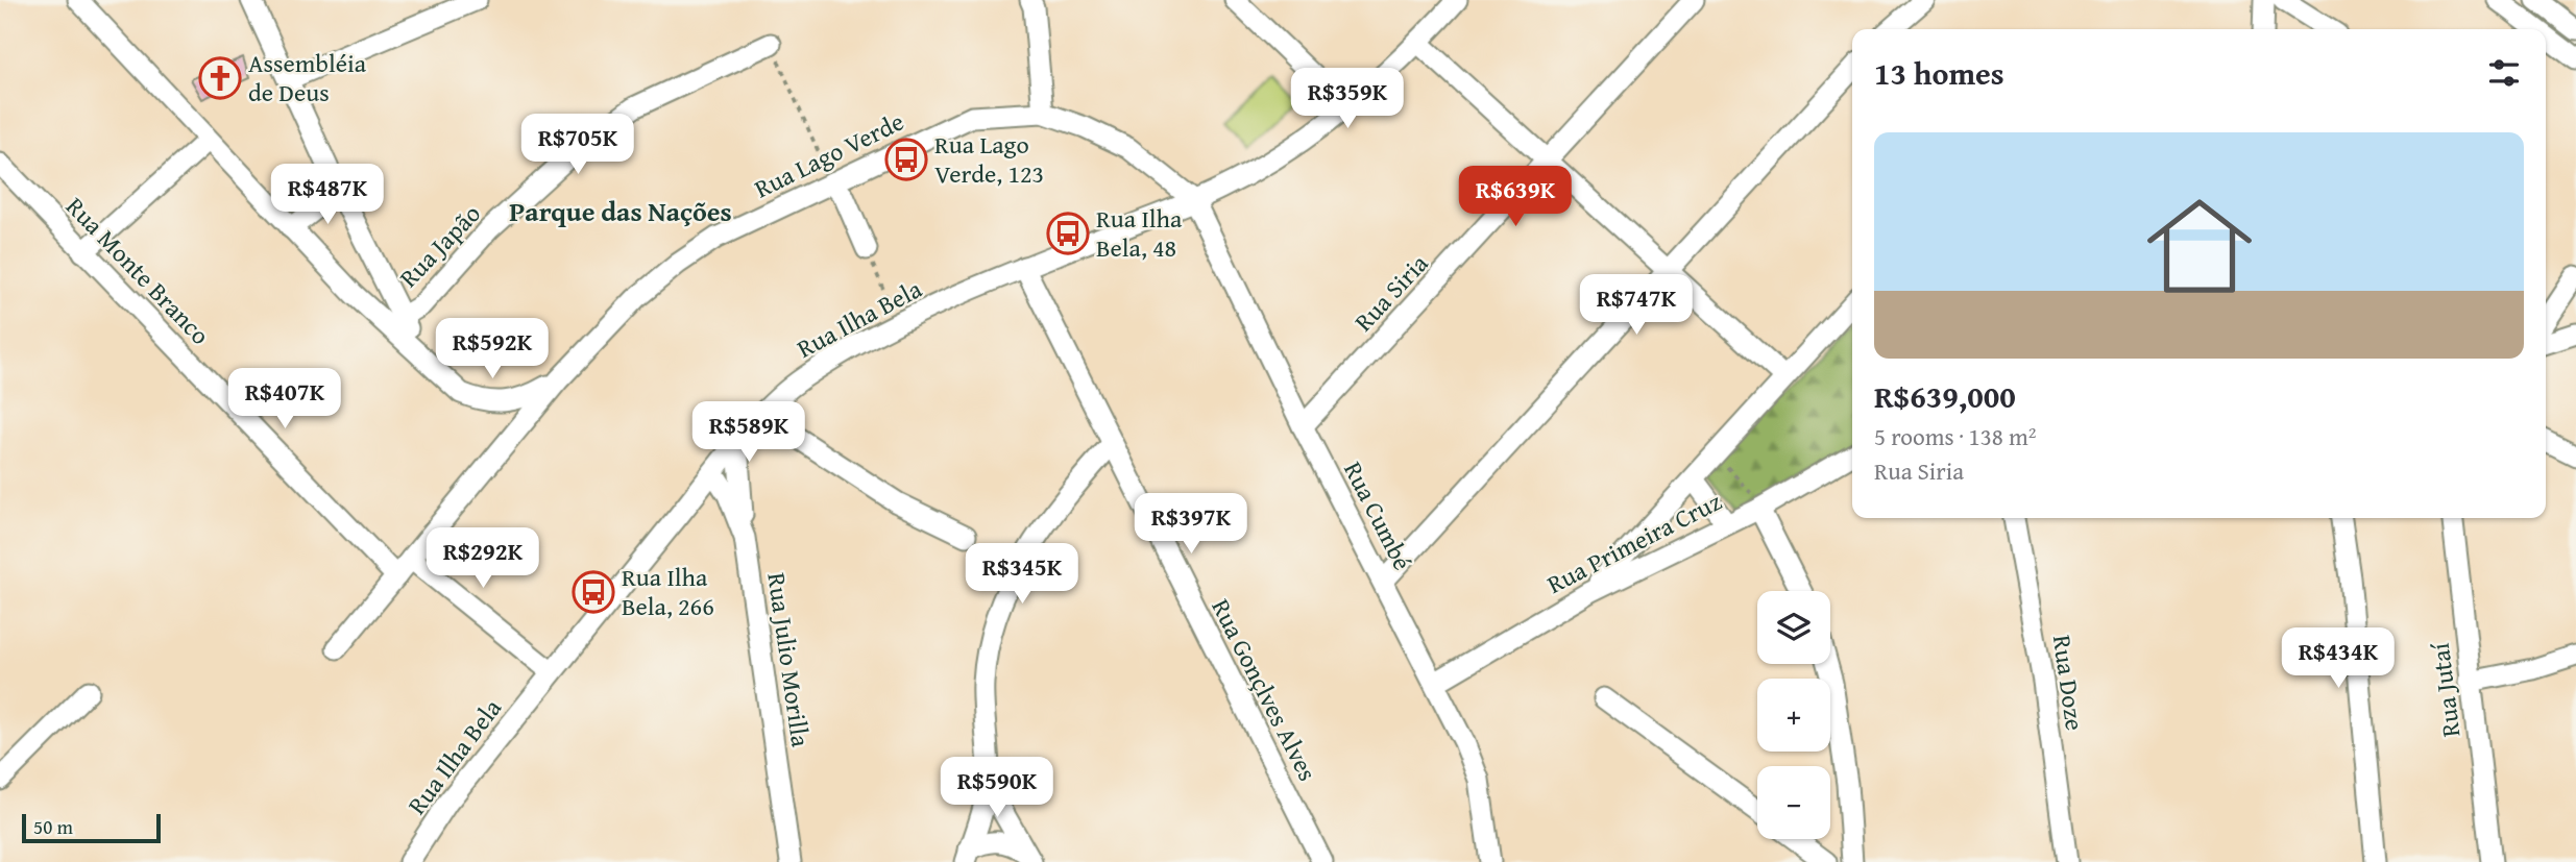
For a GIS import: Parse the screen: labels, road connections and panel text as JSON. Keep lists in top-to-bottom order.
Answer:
{
  "streets": {
    "street": [
      "Rua Lago Verde",
      "Rua Japão",
      "Rua Monte Branco",
      "Rua Siria",
      "Rua Ilha Bela",
      "Rua Cumbé",
      "Rua Primeira Cruz",
      "Rua Julio Morilla",
      "Rua Doze",
      "Rua Gonçlves Alves",
      "Rua Jutaí"
    ]
  },
  "crossings": [
    ["Rua Lago Verde", "Rua Ilha Bela"],
    ["Rua Lago Verde", "Rua Cumbé"],
    ["Rua Siria", "Rua Cumbé"],
    ["Rua Ilha Bela", "Rua Cumbé"],
    ["Rua Ilha Bela", "Rua Julio Morilla"],
    ["Rua Ilha Bela", "Rua Gonçlves Alves"],
    ["Rua Cumbé", "Rua Primeira Cruz"]
  ],
  "districts": ["Parque das Nações"],
  "places": {
    "church": ["Assembléia de Deus"],
    "bus stop": ["Rua Lago Verde, 123", "Rua Ilha Bela, 48", "Rua Ilha Bela, 266"]
  },
  "scale_bar": "50 m",
  "page": {
    "heading": "13 homes",
    "price": [
      "R$359K",
      "R$705K",
      "R$487K",
      "R$639K",
      "R$747K",
      "R$592K",
      "R$407K",
      "R$589K",
      "R$397K",
      "R$292K",
      "R$345K",
      "R$434K",
      "R$590K"
    ],
    "list": [
      {
        "name": "R$639,000",
        "note": "5 rooms · 138 m² · Rua Siria"
      }
    ],
    "map_buttons": ["+", "−"],
    "scale": "50 m"
  }
}
